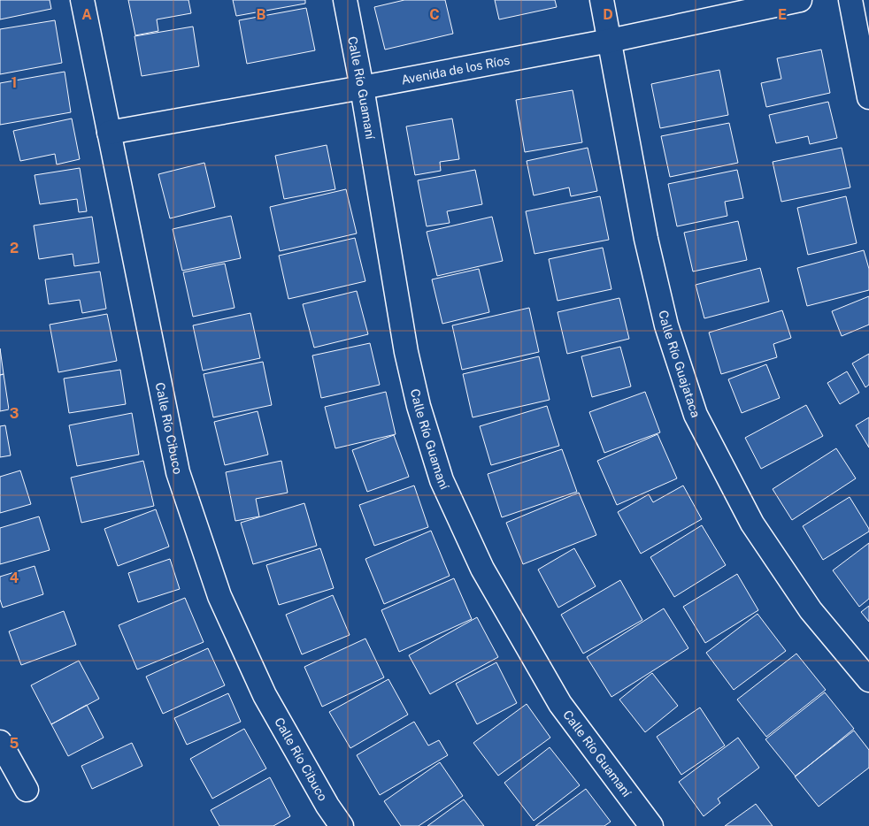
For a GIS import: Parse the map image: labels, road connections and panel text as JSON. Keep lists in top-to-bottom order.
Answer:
{
  "streets": {
    "street": [
      "Avenida de los Ríos",
      "Calle Río Guamaní",
      "Calle Río Guajataca",
      "Calle Río Cibuco"
    ]
  },
  "crossings": [
    ["Avenida de los Ríos", "Calle Río Guamaní"],
    ["Avenida de los Ríos", "Calle Río Guajataca"],
    ["Avenida de los Ríos", "Calle Río Cibuco"]
  ],
  "grid": {
    "columns": [
      "A",
      "B",
      "C",
      "D",
      "E"
    ],
    "rows": [
      "1",
      "2",
      "3",
      "4",
      "5"
    ]
  }
}
